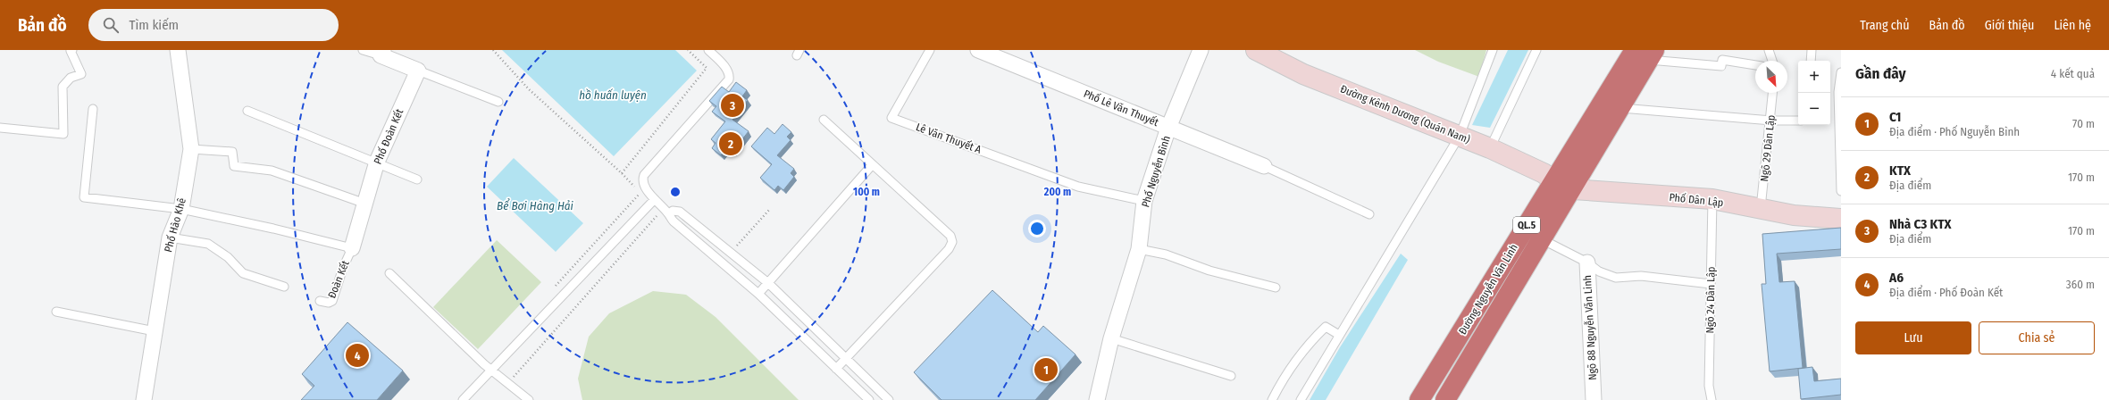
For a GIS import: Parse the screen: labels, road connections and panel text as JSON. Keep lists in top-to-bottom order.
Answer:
{
  "streets": {
    "highway": ["QL.5", "Đường Nguyễn Văn Linh"],
    "street": [
      "Phố Lê Văn Thuyết",
      "Đường Kênh Dương (Quán Nam)",
      "Phố Đoàn Kết",
      "Phố Nguyễn Bình",
      "Phố Dân Lập",
      "Phố Hào Khê",
      "Ngõ 88 Nguyễn Văn Linh"
    ],
    "lane": [
      "Lê Văn Thuyết A",
      "Ngõ 29 Dân Lập",
      "Đoàn Kết",
      "Ngõ 24 Dân Lập"
    ]
  },
  "crossings": [
    ["Phố Lê Văn Thuyết", "Phố Nguyễn Bình"],
    ["Đường Kênh Dương (Quán Nam)", "Đường Nguyễn Văn Linh"],
    ["Phố Đoàn Kết", "Đoàn Kết"],
    ["Lê Văn Thuyết A", "Phố Nguyễn Bình"],
    ["Ngõ 29 Dân Lập", "Phố Dân Lập"],
    ["Phố Dân Lập", "Đường Nguyễn Văn Linh"],
    ["Phố Dân Lập", "Ngõ 24 Dân Lập"],
    ["Đường Nguyễn Văn Linh", "Ngõ 88 Nguyễn Văn Linh"]
  ],
  "water": ["hồ huấn luyện", "Bể Bơi Hàng Hải"],
  "north": "bottom right",
  "page": {
    "header": "Bản đồ",
    "search": "Tìm kiếm",
    "nav": [
      "Trang chủ",
      "Bản đồ",
      "Giới thiệu",
      "Liên hệ"
    ],
    "heading": ["Gần đây", "4 kết quả"],
    "map_buttons": ["+", "−"],
    "pins": [
      "3",
      "2",
      "4",
      "1"
    ],
    "list": [
      {
        "mark": "1",
        "name": "C1",
        "note": "Địa điểm · Phố Nguyễn Bình",
        "value": "70 m"
      },
      {
        "mark": "2",
        "name": "KTX",
        "note": "Địa điểm",
        "value": "170 m"
      },
      {
        "mark": "3",
        "name": "Nhà C3 KTX",
        "note": "Địa điểm",
        "value": "170 m"
      },
      {
        "mark": "4",
        "name": "A6",
        "note": "Địa điểm · Phố Đoàn Kết",
        "value": "360 m"
      }
    ],
    "buttons": ["Lưu", "Chia sẻ"]
  },
  "rings": ["100 m", "200 m"]
}
